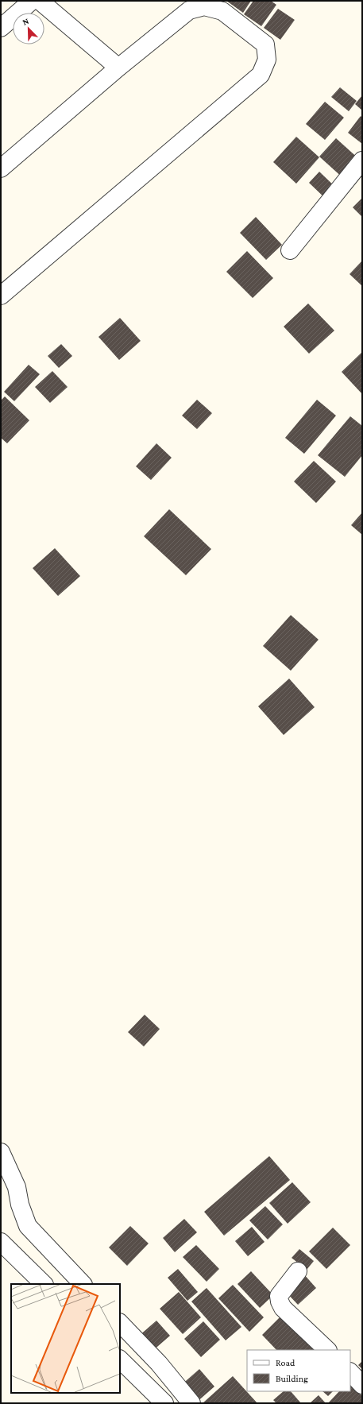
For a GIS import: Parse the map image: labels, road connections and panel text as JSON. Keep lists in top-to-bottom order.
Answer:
{
  "legend": ["Road", "Building"],
  "north": "top left"
}
